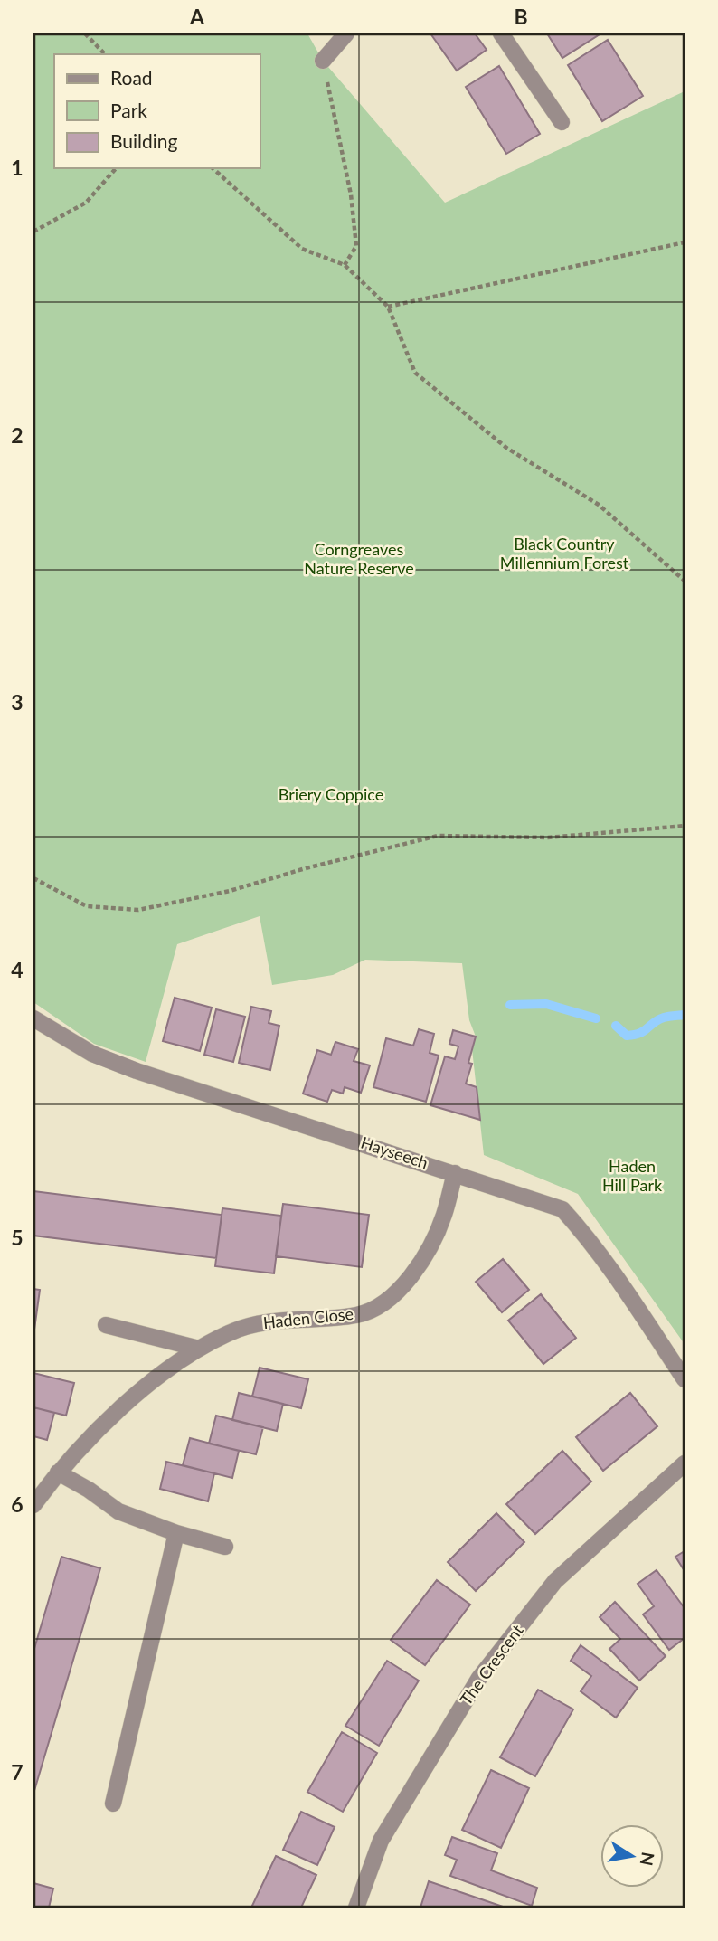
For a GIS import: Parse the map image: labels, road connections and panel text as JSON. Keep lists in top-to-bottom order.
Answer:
{
  "streets": {
    "street": ["Hayseech", "Haden Close", "The Crescent"]
  },
  "crossings": [
    ["Hayseech", "Haden Close"]
  ],
  "parks": [
    "Black Country Millennium Forest",
    "Corngreaves Nature Reserve",
    "Briery Coppice",
    "Haden Hill Park"
  ],
  "legend": ["Road", "Park", "Building"],
  "north": "right",
  "grid": {
    "columns": ["A", "B"],
    "rows": [
      "1",
      "2",
      "3",
      "4",
      "5",
      "6",
      "7"
    ]
  }
}
